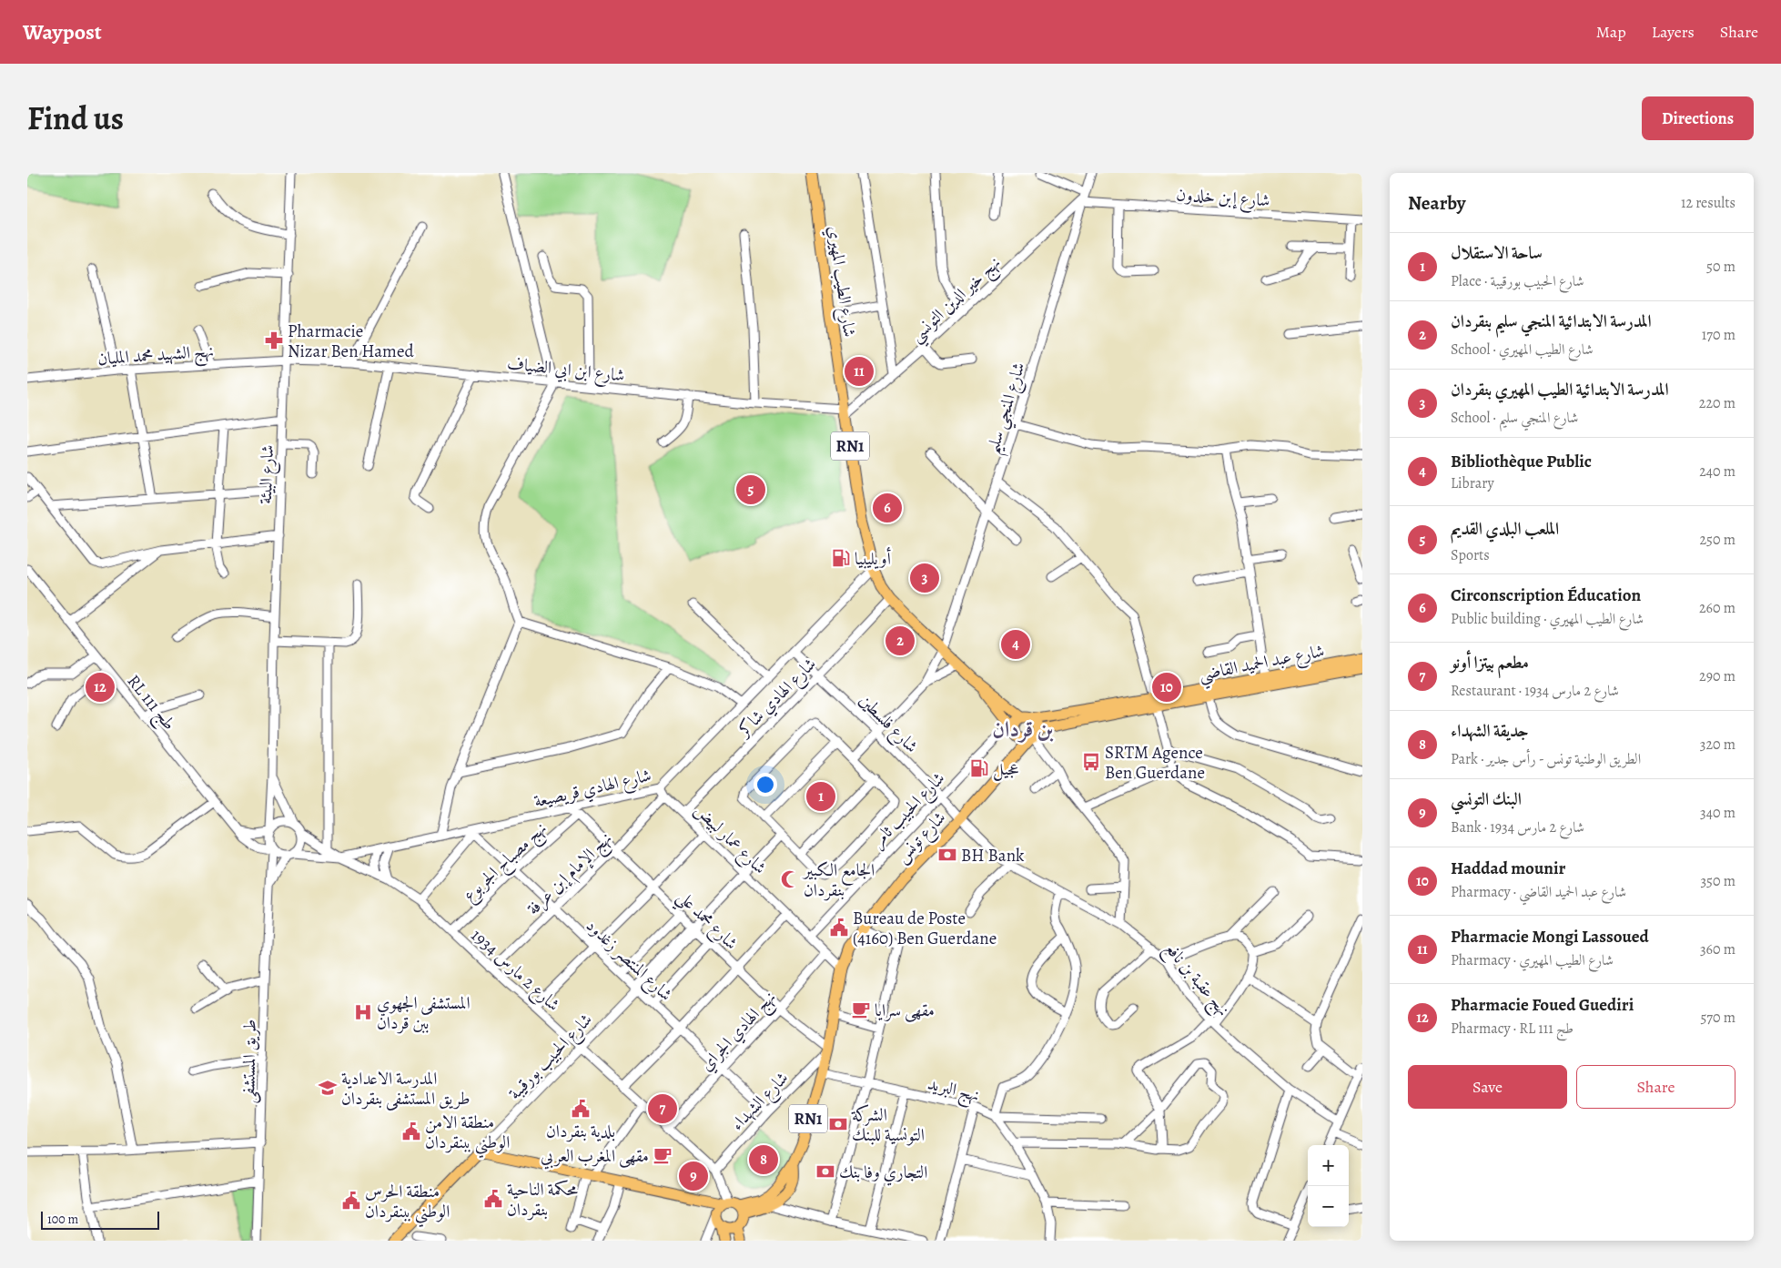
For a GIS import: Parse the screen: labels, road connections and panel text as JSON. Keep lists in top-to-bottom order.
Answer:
{
  "streets": {
    "main road": [
      "شارع الطيب المهيري",
      "RN1",
      "شارع عبد الحميد القاضي",
      "شارع تونس",
      "شارع الحبيب بورقيبة"
    ],
    "street": [
      "شارع إبن خلدون",
      "نهج خير الدين التونسي",
      "نهج الشهيد محمد المليان",
      "شارع ابن ابي الضياف",
      "شارع المنجي سليم",
      "شارع البيئة",
      "شارع الهادي شاكر",
      "RL طج 111",
      "شارع فلسطين",
      "شارع الهادي قريصيعة",
      "شارع الحبيب ثامر",
      "شارع عمار لبيض",
      "نهج مصباح الجربوع",
      "نهج الإمام إبن عرفة",
      "شارع محمد علي",
      "شارع المنتصر زغدود",
      "شارع 2 مارس 1934",
      "نهج عقبة بن نافع",
      "نهج الهادي الجراي",
      "طريق المستشفى",
      "نهج البريد",
      "شارع الشهداء"
    ]
  },
  "crossings": [
    ["شارع إبن خلدون", "نهج خير الدين التونسي"],
    ["شارع إبن خلدون", "شارع المنجي سليم"],
    ["شارع الطيب المهيري", "نهج خير الدين التونسي"],
    ["شارع الطيب المهيري", "شارع ابن ابي الضياف"],
    ["شارع الطيب المهيري", "شارع المنجي سليم"],
    ["شارع الطيب المهيري", "RN1"],
    ["شارع الطيب المهيري", "شارع الهادي شاكر"],
    ["شارع الطيب المهيري", "شارع الهادي قريصيعة"],
    ["نهج خير الدين التونسي", "شارع ابن ابي الضياف"],
    ["نهج خير الدين التونسي", "شارع المنجي سليم"],
    ["نهج الشهيد محمد المليان", "شارع ابن ابي الضياف"],
    ["نهج الشهيد محمد المليان", "شارع البيئة"],
    ["شارع ابن ابي الضياف", "شارع البيئة"],
    ["RN1", "شارع عبد الحميد القاضي"],
    ["RN1", "شارع الحبيب ثامر"],
    ["RN1", "شارع تونس"],
    ["RN1", "شارع 2 مارس 1934"],
    ["RN1", "نهج البريد"],
    ["شارع البيئة", "RL طج 111"],
    ["شارع البيئة", "طريق المستشفى"],
    ["شارع عبد الحميد القاضي", "شارع الحبيب ثامر"],
    ["شارع عبد الحميد القاضي", "شارع تونس"],
    ["شارع الهادي شاكر", "شارع فلسطين"],
    ["شارع الهادي شاكر", "شارع عمار لبيض"],
    ["RL طج 111", "طريق المستشفى"],
    ["شارع فلسطين", "شارع الهادي قريصيعة"],
    ["شارع فلسطين", "شارع الحبيب ثامر"],
    ["شارع فلسطين", "شارع تونس"],
    ["شارع فلسطين", "نهج عقبة بن نافع"],
    ["شارع الهادي قريصيعة", "شارع عمار لبيض"],
    ["شارع الهادي قريصيعة", "شارع محمد علي"],
    ["شارع الهادي قريصيعة", "شارع المنتصر زغدود"],
    ["شارع الهادي قريصيعة", "شارع 2 مارس 1934"],
    ["شارع الحبيب ثامر", "شارع تونس"],
    ["شارع الحبيب ثامر", "شارع عمار لبيض"],
    ["شارع تونس", "شارع عمار لبيض"],
    ["شارع تونس", "شارع محمد علي"],
    ["شارع تونس", "نهج عقبة بن نافع"],
    ["شارع تونس", "نهج البريد"],
    ["شارع تونس", "شارع الشهداء"],
    ["شارع عمار لبيض", "نهج الإمام إبن عرفة"],
    ["شارع عمار لبيض", "نهج الهادي الجراي"],
    ["شارع عمار لبيض", "شارع الحبيب بورقيبة"],
    ["نهج مصباح الجربوع", "شارع محمد علي"],
    ["نهج مصباح الجربوع", "شارع المنتصر زغدود"],
    ["نهج مصباح الجربوع", "شارع 2 مارس 1934"],
    ["نهج الإمام إبن عرفة", "شارع محمد علي"],
    ["نهج الإمام إبن عرفة", "شارع المنتصر زغدود"],
    ["نهج الإمام إبن عرفة", "شارع 2 مارس 1934"],
    ["شارع محمد علي", "نهج الهادي الجراي"],
    ["شارع محمد علي", "شارع الحبيب بورقيبة"],
    ["شارع محمد علي", "شارع الشهداء"],
    ["شارع المنتصر زغدود", "نهج الهادي الجراي"],
    ["شارع المنتصر زغدود", "شارع الحبيب بورقيبة"],
    ["شارع المنتصر زغدود", "شارع الشهداء"],
    ["شارع 2 مارس 1934", "نهج الهادي الجراي"],
    ["شارع 2 مارس 1934", "شارع الحبيب بورقيبة"],
    ["شارع 2 مارس 1934", "شارع الشهداء"]
  ],
  "districts": ["بن قردان"],
  "places": {
    "pharmacy": ["Pharmacie Nizar Ben Hamed"],
    "fuel station": ["أويليبيا", "عجيل"],
    "bus stop": ["SRTM Agence Ben Guerdane"],
    "bank": ["BH Bank", "الشركة التونسية للبنك", "التجاري وفا بنك"],
    "mosque": ["الجامع الكبير بنقردان"],
    "public building": [
      "Bureau de Poste (4160) Ben Guerdane",
      "بلدية بنقردان",
      "منطقة الامن الوطني ببنقردان",
      "محكمة الناحية بنقردان",
      "منطقة الحرس الوطني ببنقردان"
    ],
    "cafe": ["مقهى سرايا", "مقهى المغرب العربي"],
    "hospital": ["المستشفى الجهوي ببن قردان"],
    "school or university": ["المدرسة الاعدادية طريق المستشفى بنقردان"]
  },
  "scale_bar": "100 m",
  "page": {
    "header": "Waypost",
    "nav": ["Map", "Layers", "Share"],
    "title": "Find us",
    "buttons": [
      "Directions",
      ["Save", "Share"]
    ],
    "heading": ["Nearby", "12 results"],
    "list": [
      {
        "mark": "1",
        "name": "ساحة الاستقلال",
        "note": "Place · شارع الحبيب بورقيبة",
        "value": "50 m"
      },
      {
        "mark": "2",
        "name": "المدرسة الابتدائية المنجي سليم بنقردان",
        "note": "School · شارع الطيب المهيري",
        "value": "170 m"
      },
      {
        "mark": "3",
        "name": "المدرسة الابتدائية الطيب المهيري بنقردان",
        "note": "School · شارع المنجي سليم",
        "value": "220 m"
      },
      {
        "mark": "4",
        "name": "Bibliothèque Public",
        "note": "Library",
        "value": "240 m"
      },
      {
        "mark": "5",
        "name": "الملعب البلدي القديم",
        "note": "Sports",
        "value": "250 m"
      },
      {
        "mark": "6",
        "name": "Circonscription Éducation",
        "note": "Public building · شارع الطيب المهيري",
        "value": "260 m"
      },
      {
        "mark": "7",
        "name": "مطعم بيتزا أونو",
        "note": "Restaurant · شارع 2 مارس 1934",
        "value": "290 m"
      },
      {
        "mark": "8",
        "name": "جديقة الشهداء",
        "note": "Park · الطريق الوطنية تونس - رأس جدير",
        "value": "320 m"
      },
      {
        "mark": "9",
        "name": "البنك التونسي",
        "note": "Bank · شارع 2 مارس 1934",
        "value": "340 m"
      },
      {
        "mark": "10",
        "name": "Haddad mounir",
        "note": "Pharmacy · شارع عبد الحميد القاضي",
        "value": "350 m"
      },
      {
        "mark": "11",
        "name": "Pharmacie Mongi Lassoued",
        "note": "Pharmacy · شارع الطيب المهيري",
        "value": "360 m"
      },
      {
        "mark": "12",
        "name": "Pharmacie Foued Guediri",
        "note": "Pharmacy · RL طج 111",
        "value": "570 m"
      }
    ],
    "pins": [
      "11",
      "5",
      "6",
      "3",
      "2",
      "4",
      "10",
      "12",
      "1",
      "7",
      "8",
      "9"
    ],
    "map_buttons": ["+", "−"],
    "scale": "100 m"
  }
}
